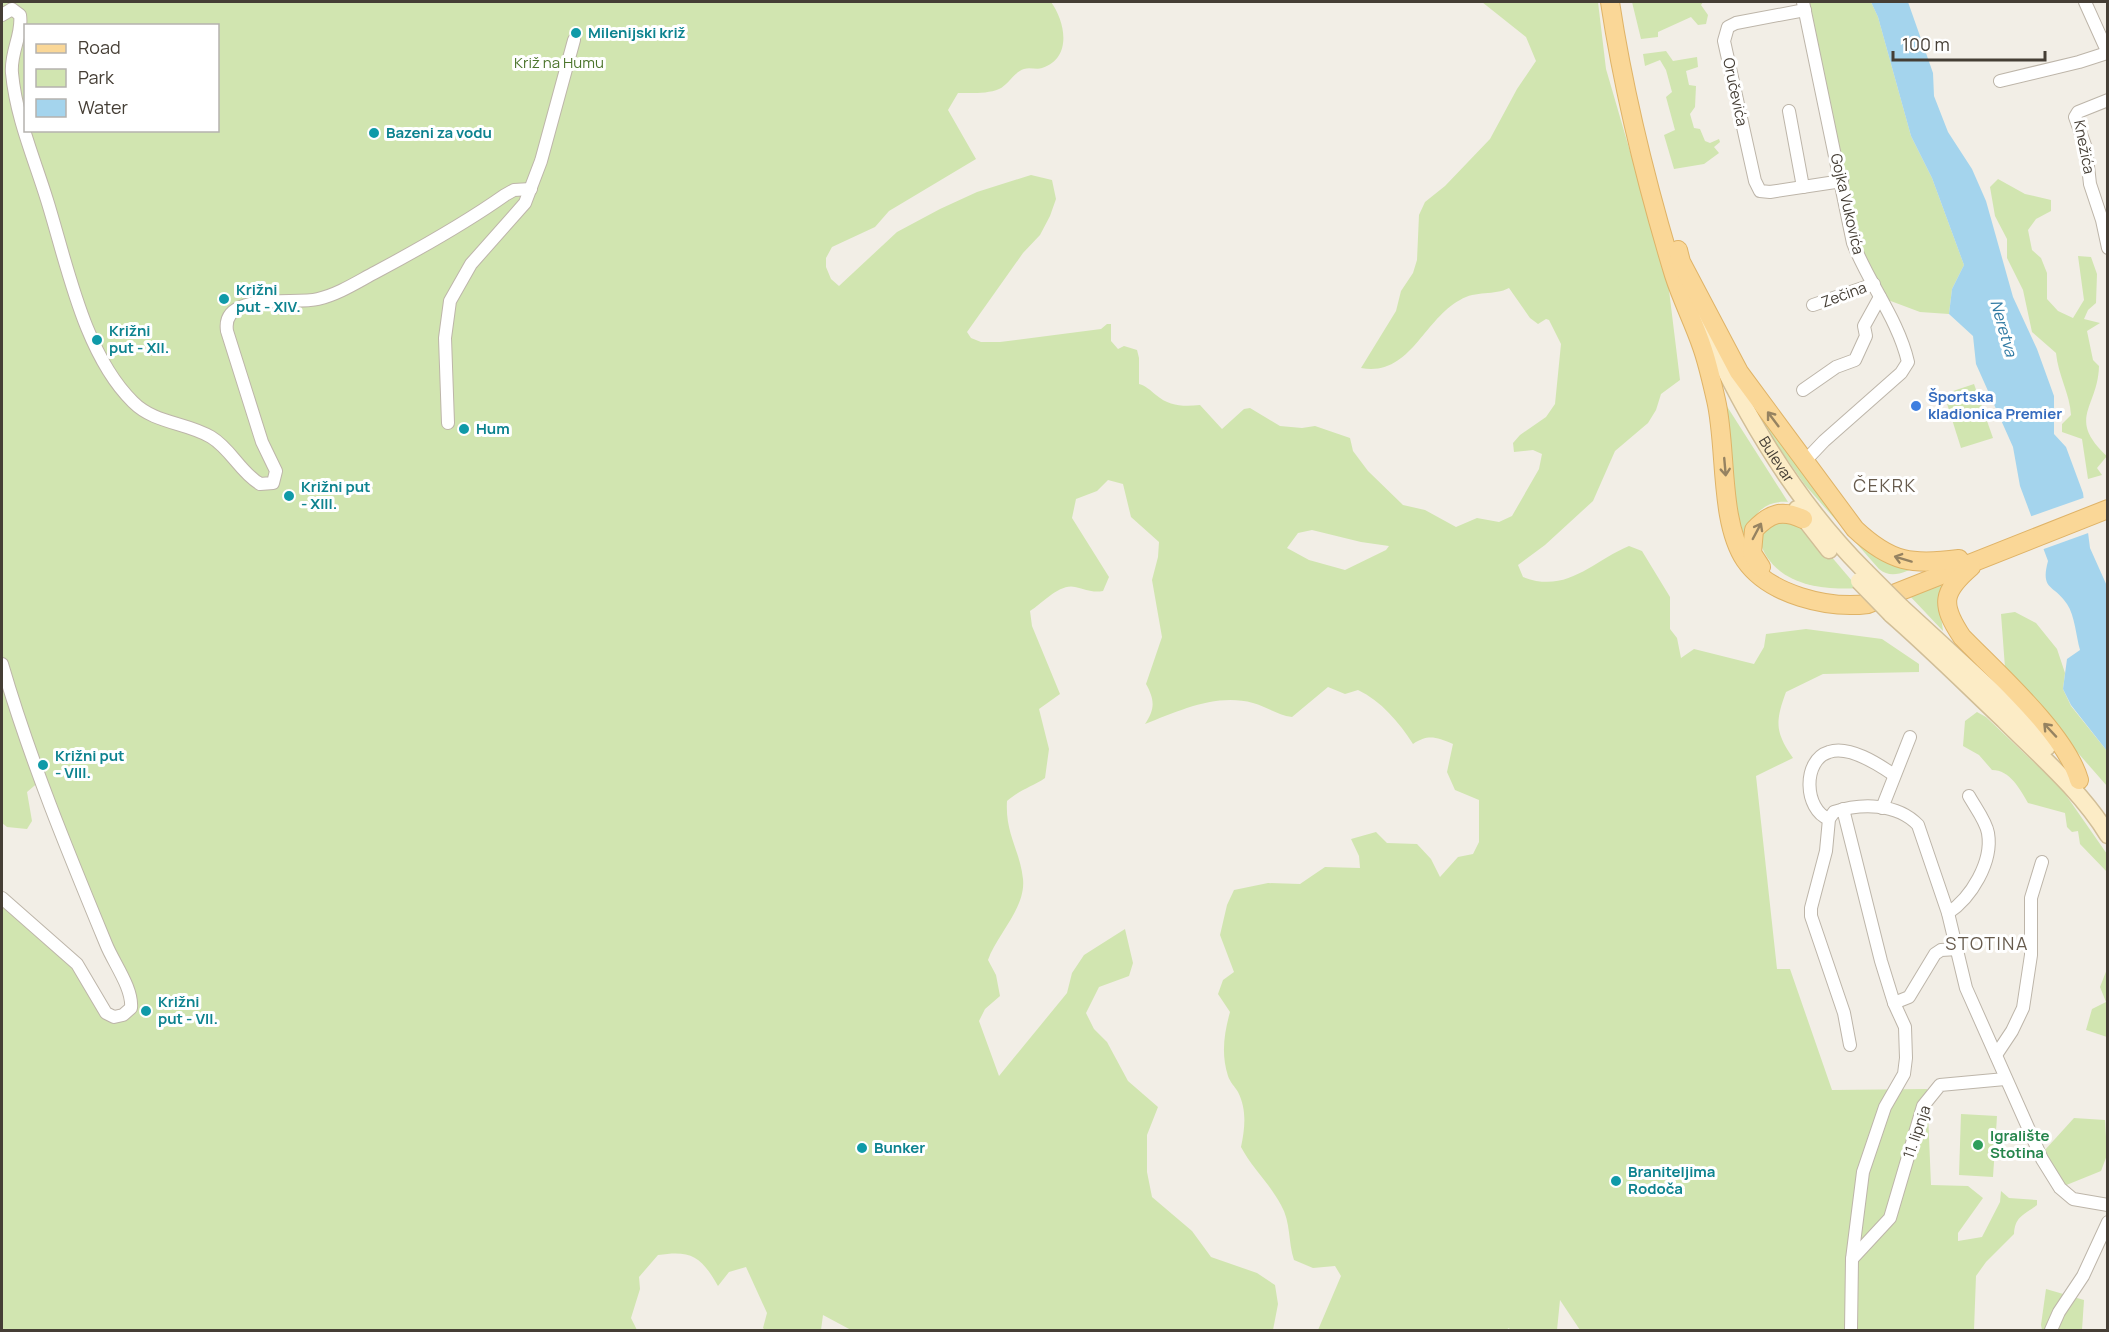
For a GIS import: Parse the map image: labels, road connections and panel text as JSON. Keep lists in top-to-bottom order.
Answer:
{
  "streets": {
    "main road": ["Bulevar"],
    "street": [
      "Oručevića",
      "Knežića",
      "Gojka Vukovića",
      "Zečina",
      "11. lipnja"
    ]
  },
  "crossings": [
    ["Oručevića", "Gojka Vukovića"],
    ["Gojka Vukovića", "Zečina"]
  ],
  "districts": ["ČEKRK", "STOTINA"],
  "water": ["Neretva"],
  "parks": ["Križ na Humu"],
  "places": [
    "Milenijski križ",
    "Bazeni za vodu",
    "Križni put - XIV.",
    "Križni put - XII.",
    "Športska kladionica Premier",
    "Hum",
    "Križni put - XIII.",
    "Križni put - VIII.",
    "Križni put - VII.",
    "Igralište Stotina",
    "Bunker",
    "Braniteljima Rodoča"
  ],
  "legend": ["Road", "Park", "Water"],
  "scale_bar": "100 m"
}
